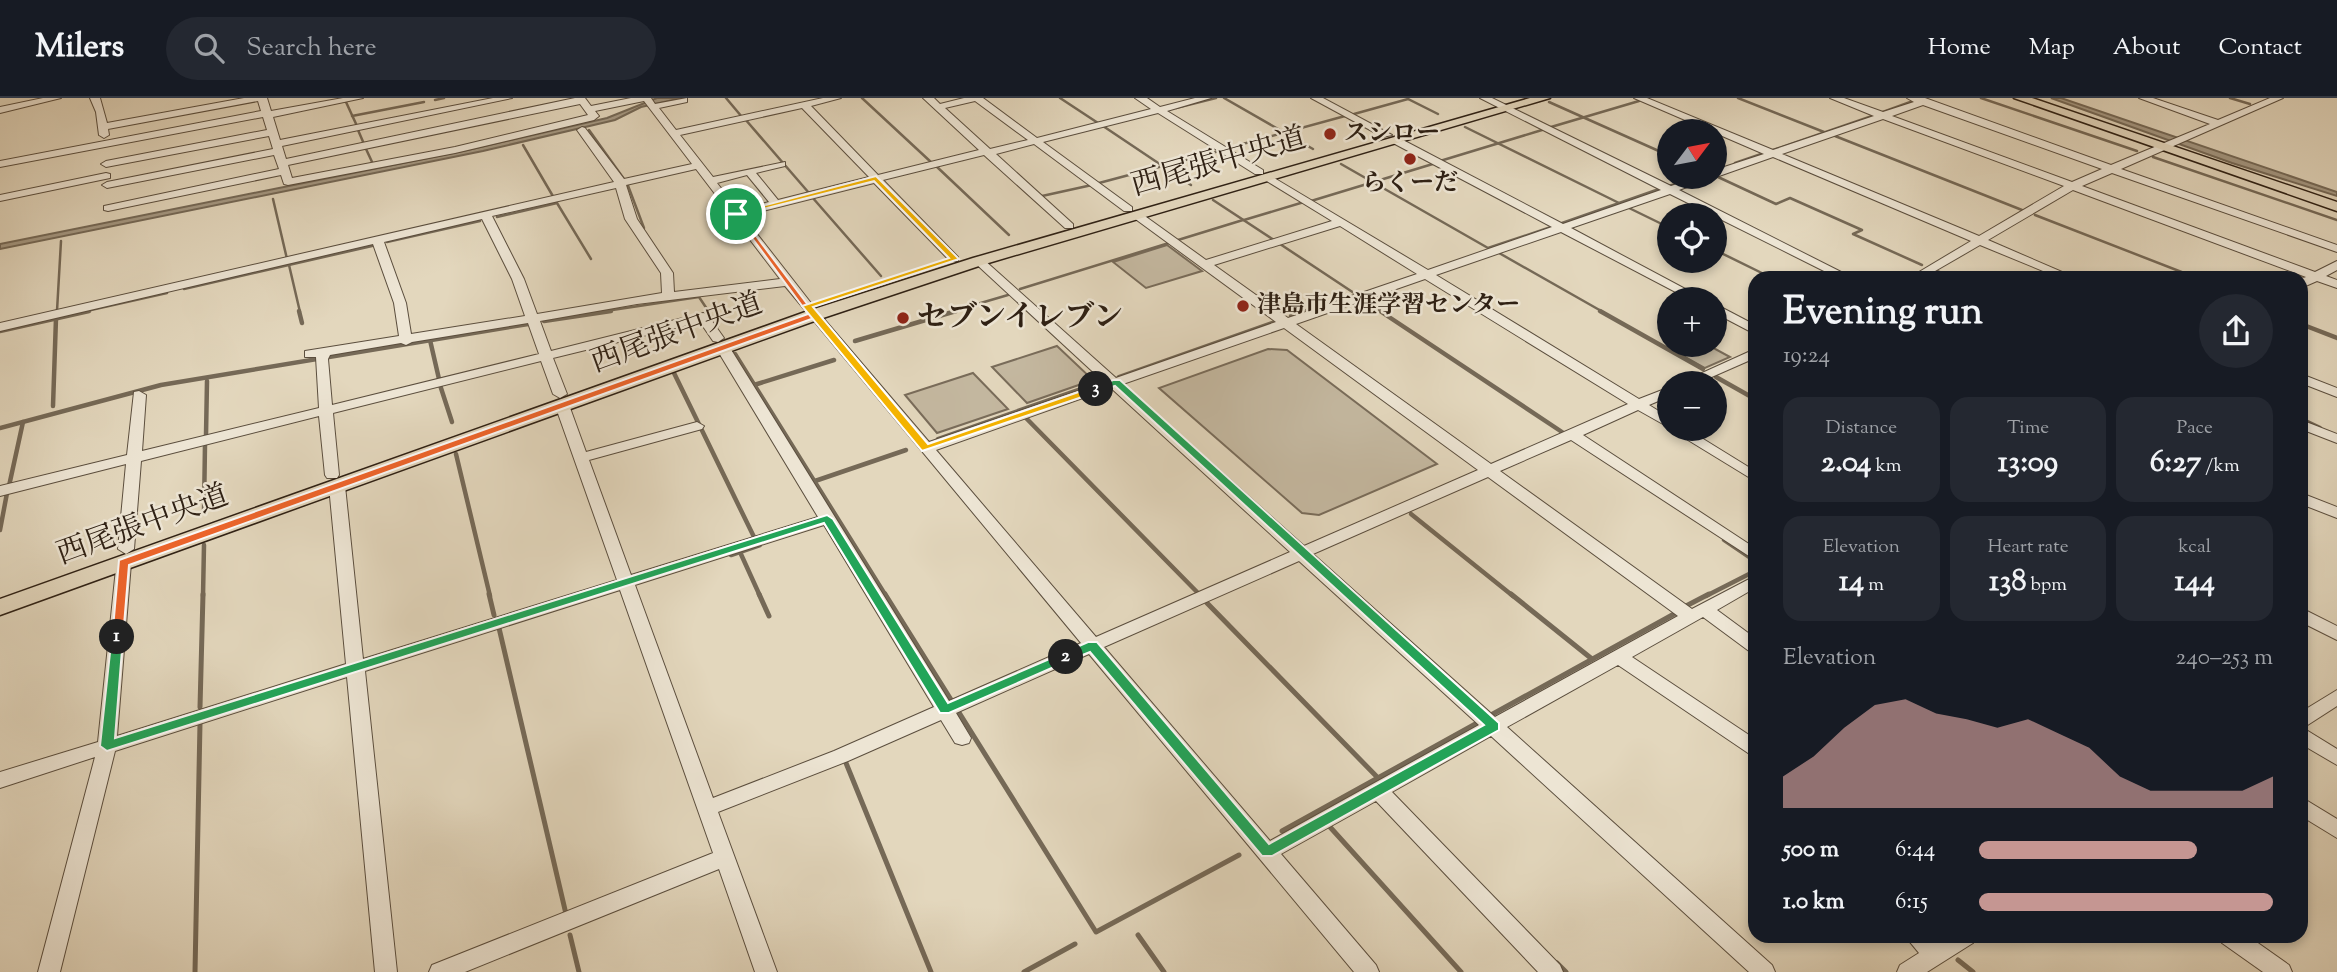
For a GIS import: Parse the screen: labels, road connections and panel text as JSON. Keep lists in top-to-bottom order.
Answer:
{
  "streets": {
    "main road": ["西尾張中央道"]
  },
  "places": [
    "スシロー",
    "らくーだ",
    "津島市生涯学習センター",
    "セブンイレブン"
  ],
  "north": "top right",
  "page": {
    "header": "Milers",
    "search": "Search here",
    "nav": [
      "Home",
      "Map",
      "About",
      "Contact"
    ],
    "map_buttons": ["+", "−"],
    "heading": ["Evening run", "19:24"],
    "pins": ["3", "1", "2"],
    "stats": [
      ["Distance", "2.04 km"],
      ["Time", "13:09"],
      ["Pace", "6:27 /km"],
      ["Elevation", "14 m"],
      ["Heart rate", "138 bpm"],
      ["kcal", "144"]
    ],
    "chart": ["Elevation", "240–253 m"],
    "list": [
      {
        "name": "500 m",
        "note": "6:44"
      },
      {
        "name": "1.0 km",
        "note": "6:15"
      }
    ]
  }
}
